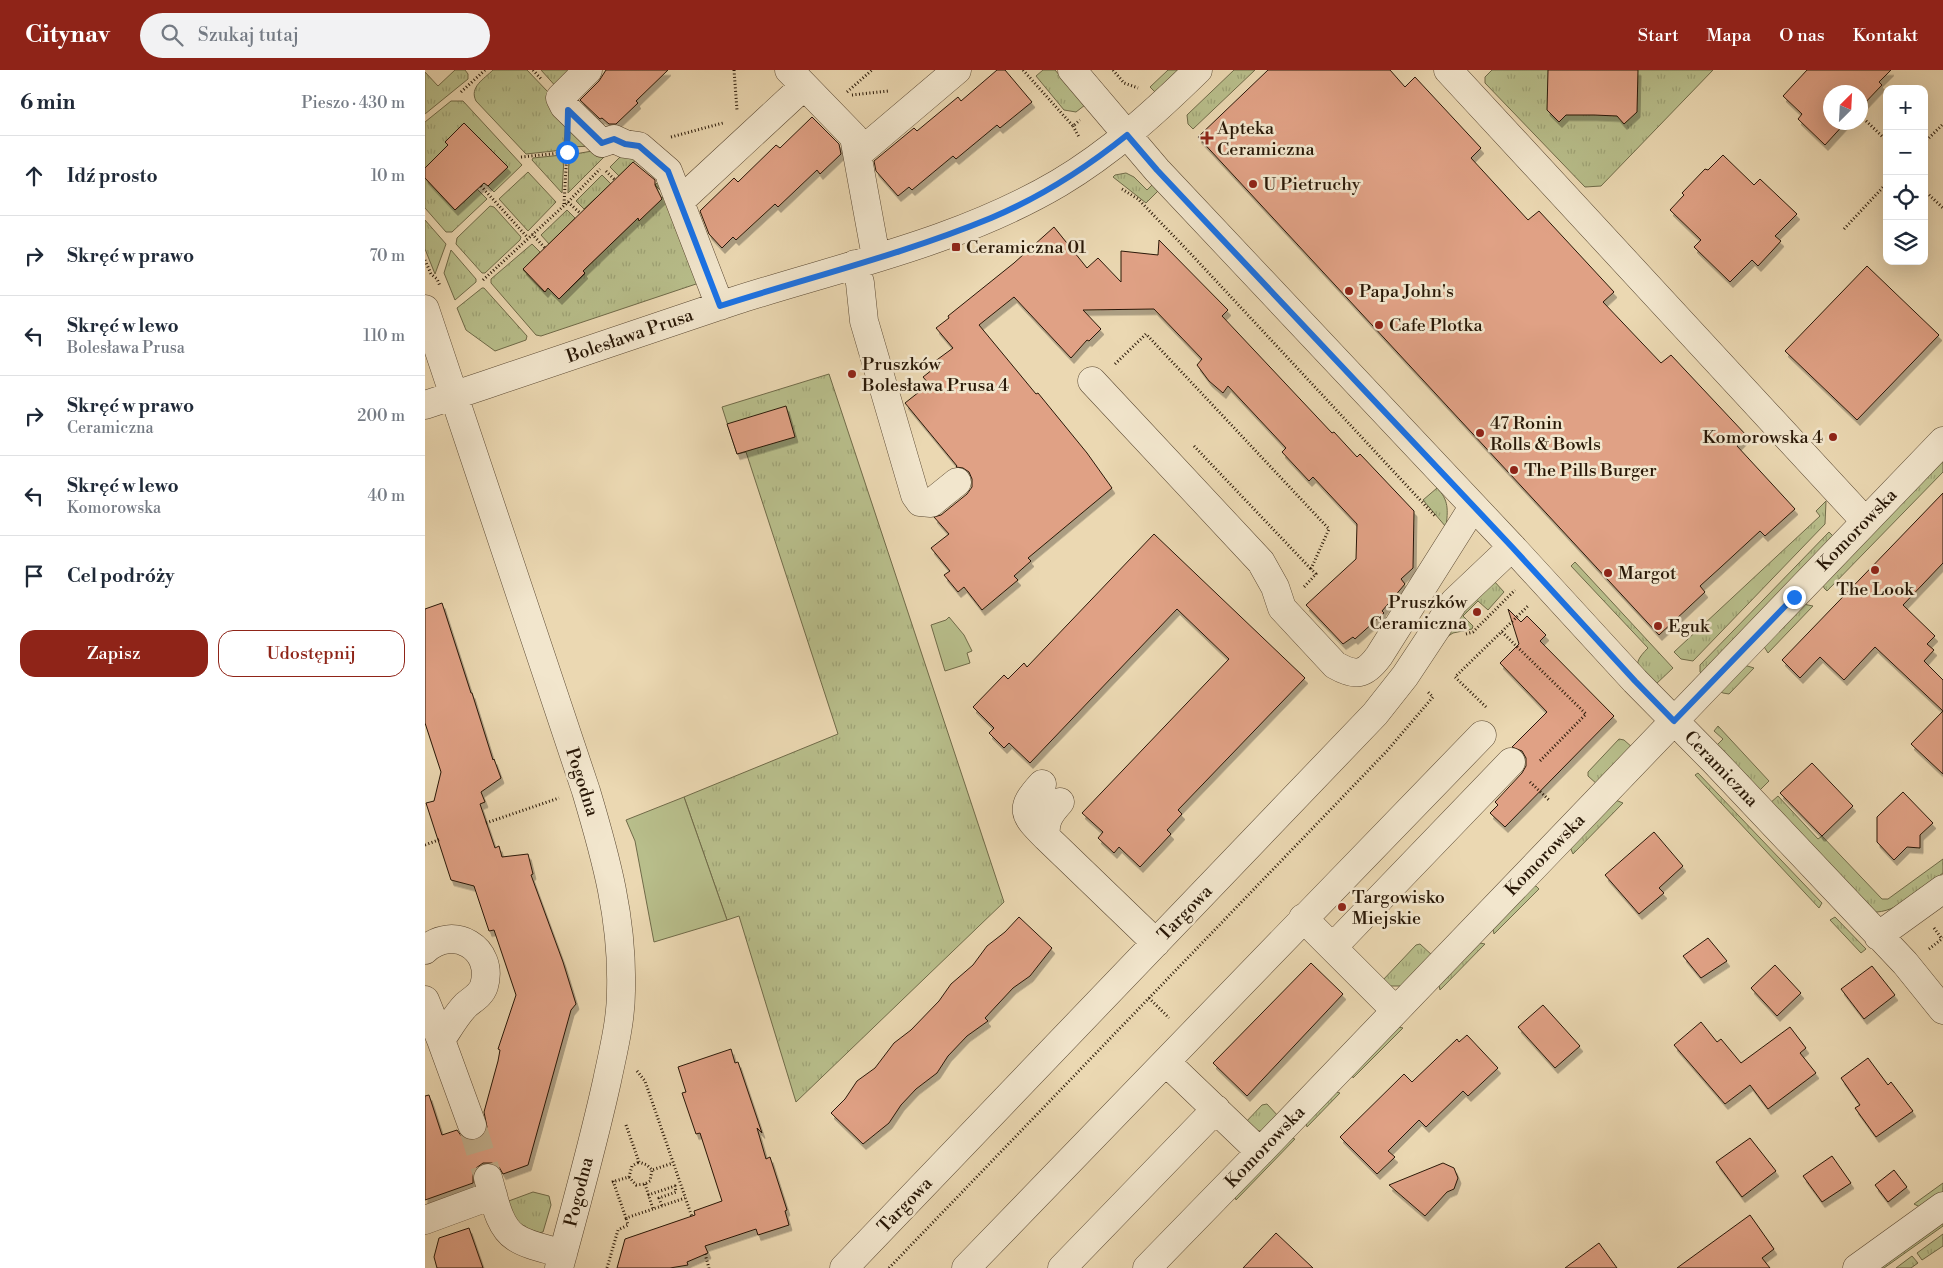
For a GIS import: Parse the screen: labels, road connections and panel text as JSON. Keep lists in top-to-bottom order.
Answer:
{
  "streets": {
    "street": [
      "Bolesława Prusa",
      "Komorowska",
      "Ceramiczna",
      "Pogodna",
      "Targowa"
    ]
  },
  "crossings": [
    ["Bolesława Prusa", "Ceramiczna"],
    ["Bolesława Prusa", "Pogodna"],
    ["Komorowska", "Ceramiczna"],
    ["Ceramiczna", "Targowa"]
  ],
  "places": {
    "health": ["Apteka Ceramiczna"],
    "other": [
      "U Pietruchy",
      "Papa John's",
      "Cafe Plotka",
      "Pruszków Bolesława Prusa 4",
      "47 Ronin Rolls & Bowls",
      "Komorowska 4",
      "The Pills Burger",
      "The Look",
      "Margot",
      "Pruszków Ceramiczna",
      "Eguk",
      "Targowisko Miejskie"
    ],
    "transit": ["Ceramiczna 01"]
  },
  "north": "top right",
  "page": {
    "header": "Citynav",
    "search": "Szukaj tutaj",
    "nav": [
      "Start",
      "Mapa",
      "O nas",
      "Kontakt"
    ],
    "heading": ["6 min", "Pieszo · 430 m"],
    "map_buttons": ["+", "−"],
    "list": [
      ["Idź prosto", "10 m"],
      ["Skręć w prawo", "70 m"],
      ["Skręć w lewo", "Bolesława Prusa", "110 m"],
      ["Skręć w prawo", "Ceramiczna", "200 m"],
      ["Skręć w lewo", "Komorowska", "40 m"],
      "Cel podróży"
    ],
    "buttons": ["Zapisz", "Udostępnij"]
  }
}
